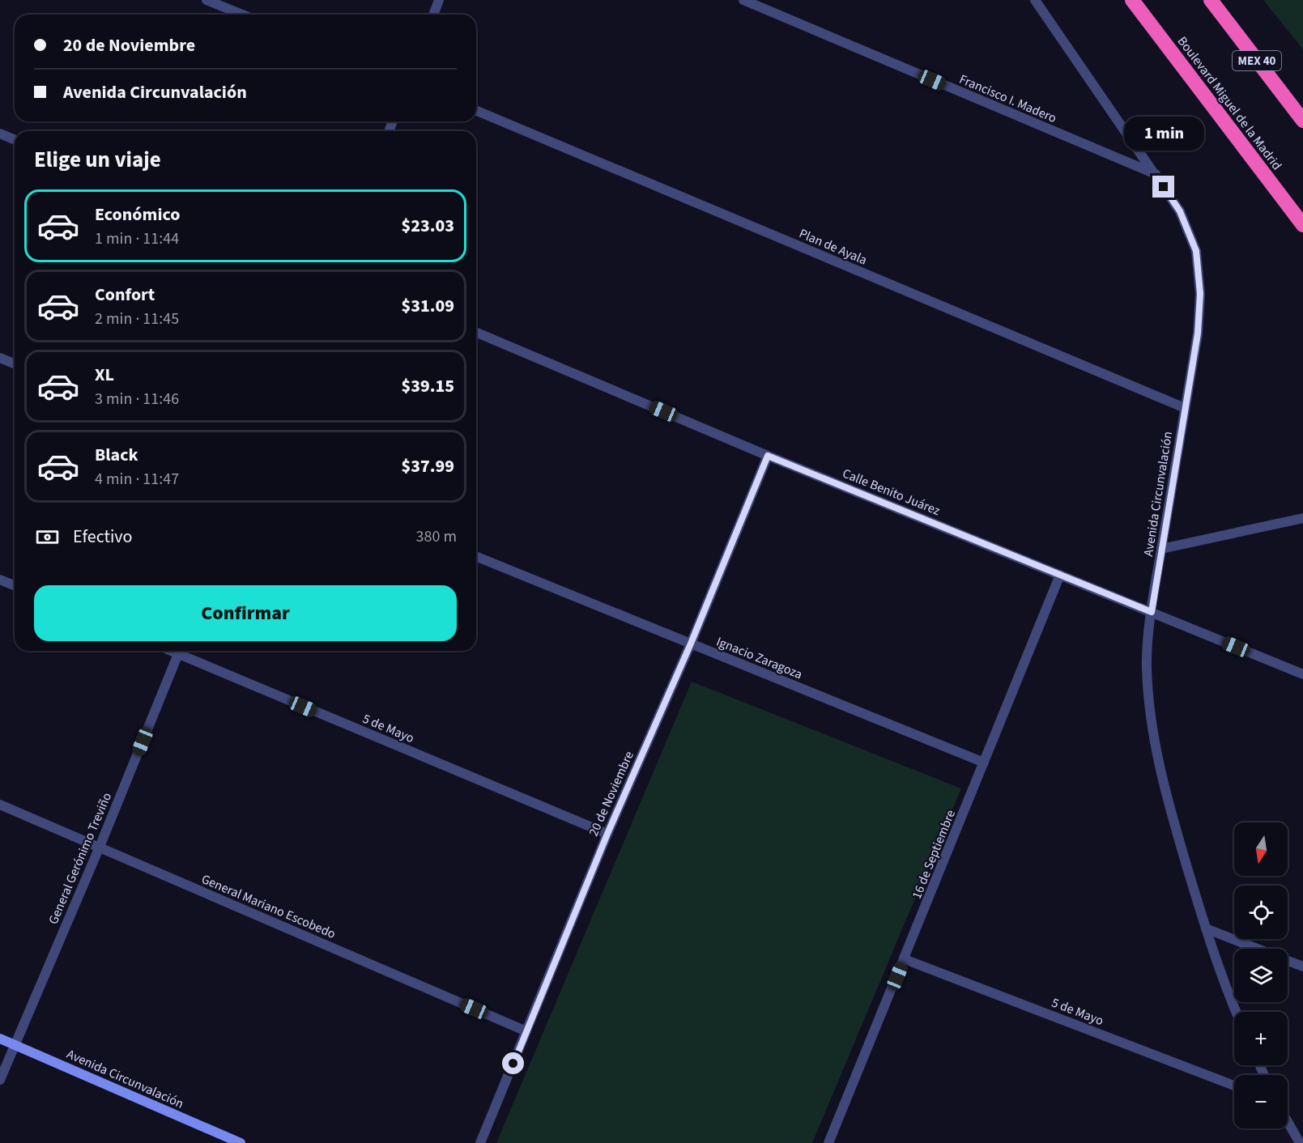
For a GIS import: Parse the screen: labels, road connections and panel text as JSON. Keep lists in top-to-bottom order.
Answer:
{
  "streets": {
    "highway": ["MEX 40", "Boulevard Miguel de la Madrid"],
    "street": [
      "Francisco I. Madero",
      "Plan de Ayala",
      "Calle Benito Juárez",
      "Avenida Circunvalación",
      "Ignacio Zaragoza",
      "5 de Mayo",
      "20 de Noviembre",
      "16 de Septiembre",
      "General Gerónimo Treviño",
      "General Mariano Escobedo"
    ]
  },
  "crossings": [
    ["Francisco I. Madero", "Avenida Circunvalación"],
    ["Plan de Ayala", "Avenida Circunvalación"],
    ["Calle Benito Juárez", "Avenida Circunvalación"],
    ["Calle Benito Juárez", "20 de Noviembre"],
    ["Calle Benito Juárez", "16 de Septiembre"],
    ["Avenida Circunvalación", "General Gerónimo Treviño"],
    ["Ignacio Zaragoza", "20 de Noviembre"],
    ["Ignacio Zaragoza", "16 de Septiembre"],
    ["5 de Mayo", "20 de Noviembre"],
    ["5 de Mayo", "16 de Septiembre"],
    ["20 de Noviembre", "General Mariano Escobedo"],
    ["General Gerónimo Treviño", "General Mariano Escobedo"]
  ],
  "north": "bottom",
  "page": {
    "banner": ["20 de Noviembre", "Avenida Circunvalación"],
    "bubble": "1 min",
    "heading": "Elige un viaje",
    "list": [
      {
        "name": "Económico",
        "note": "1 min · 11:44",
        "value": "$23.03"
      },
      {
        "name": "Confort",
        "note": "2 min · 11:45",
        "value": "$31.09"
      },
      {
        "name": "XL",
        "note": "3 min · 11:46",
        "value": "$39.15"
      },
      {
        "name": "Black",
        "note": "4 min · 11:47",
        "value": "$37.99"
      }
    ],
    "pay": ["Efectivo", "380 m"],
    "buttons": "Confirmar",
    "map_buttons": ["+", "−"]
  }
}
